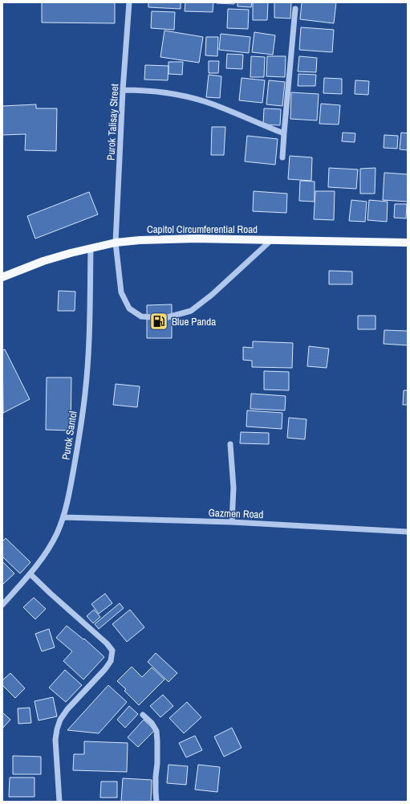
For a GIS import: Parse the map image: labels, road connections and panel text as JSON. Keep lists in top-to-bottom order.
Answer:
{
  "streets": {
    "main road": ["Capitol Circumferential Road"],
    "street": ["Purok Talisay Street", "Purok Santol", "Gazmen Road"]
  },
  "crossings": [
    ["Purok Talisay Street", "Capitol Circumferential Road"],
    ["Capitol Circumferential Road", "Purok Santol"],
    ["Purok Santol", "Gazmen Road"]
  ],
  "places": {
    "fuel station": ["Blue Panda"]
  }
}
